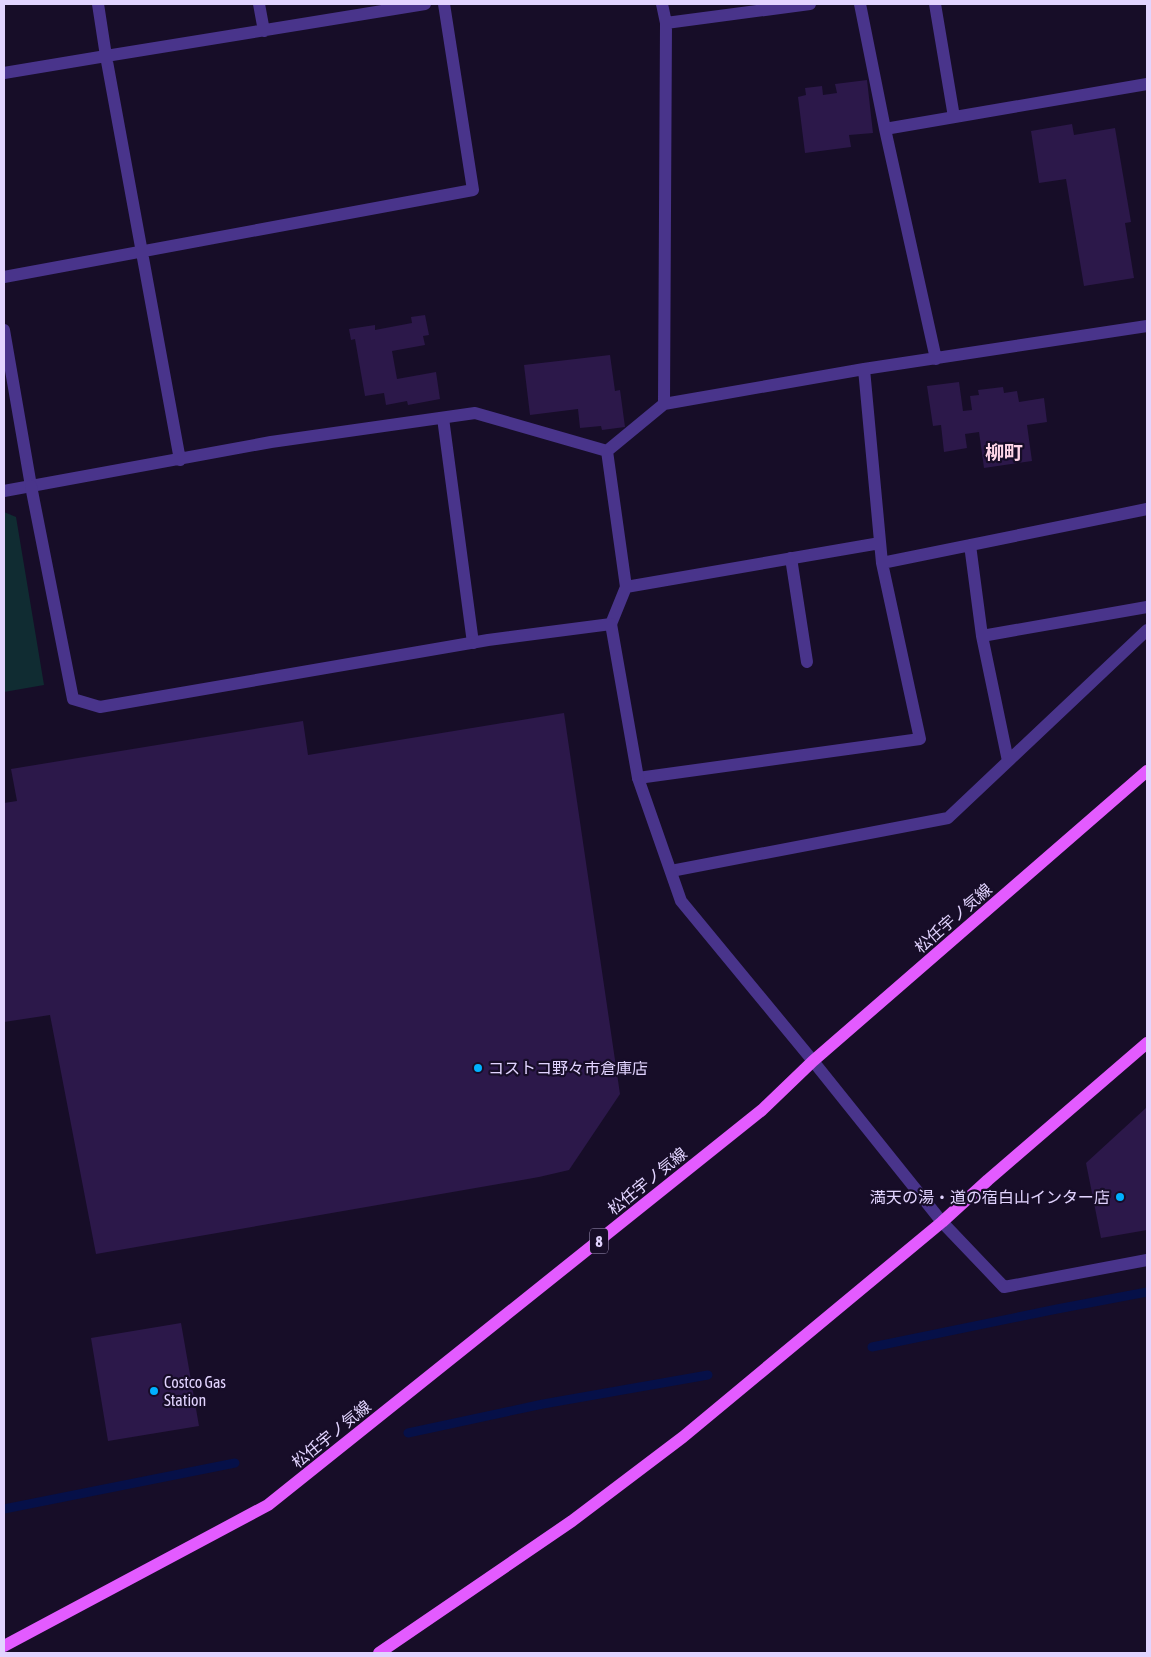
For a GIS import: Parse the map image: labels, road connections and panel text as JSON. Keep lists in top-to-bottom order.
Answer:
{
  "streets": {
    "main road": ["松任宇ノ気線", "8"]
  },
  "districts": ["柳町"],
  "places": ["コストコ野々市倉庫店", "満天の湯・道の宿白山インター店", "Costco Gas Station"]
}
